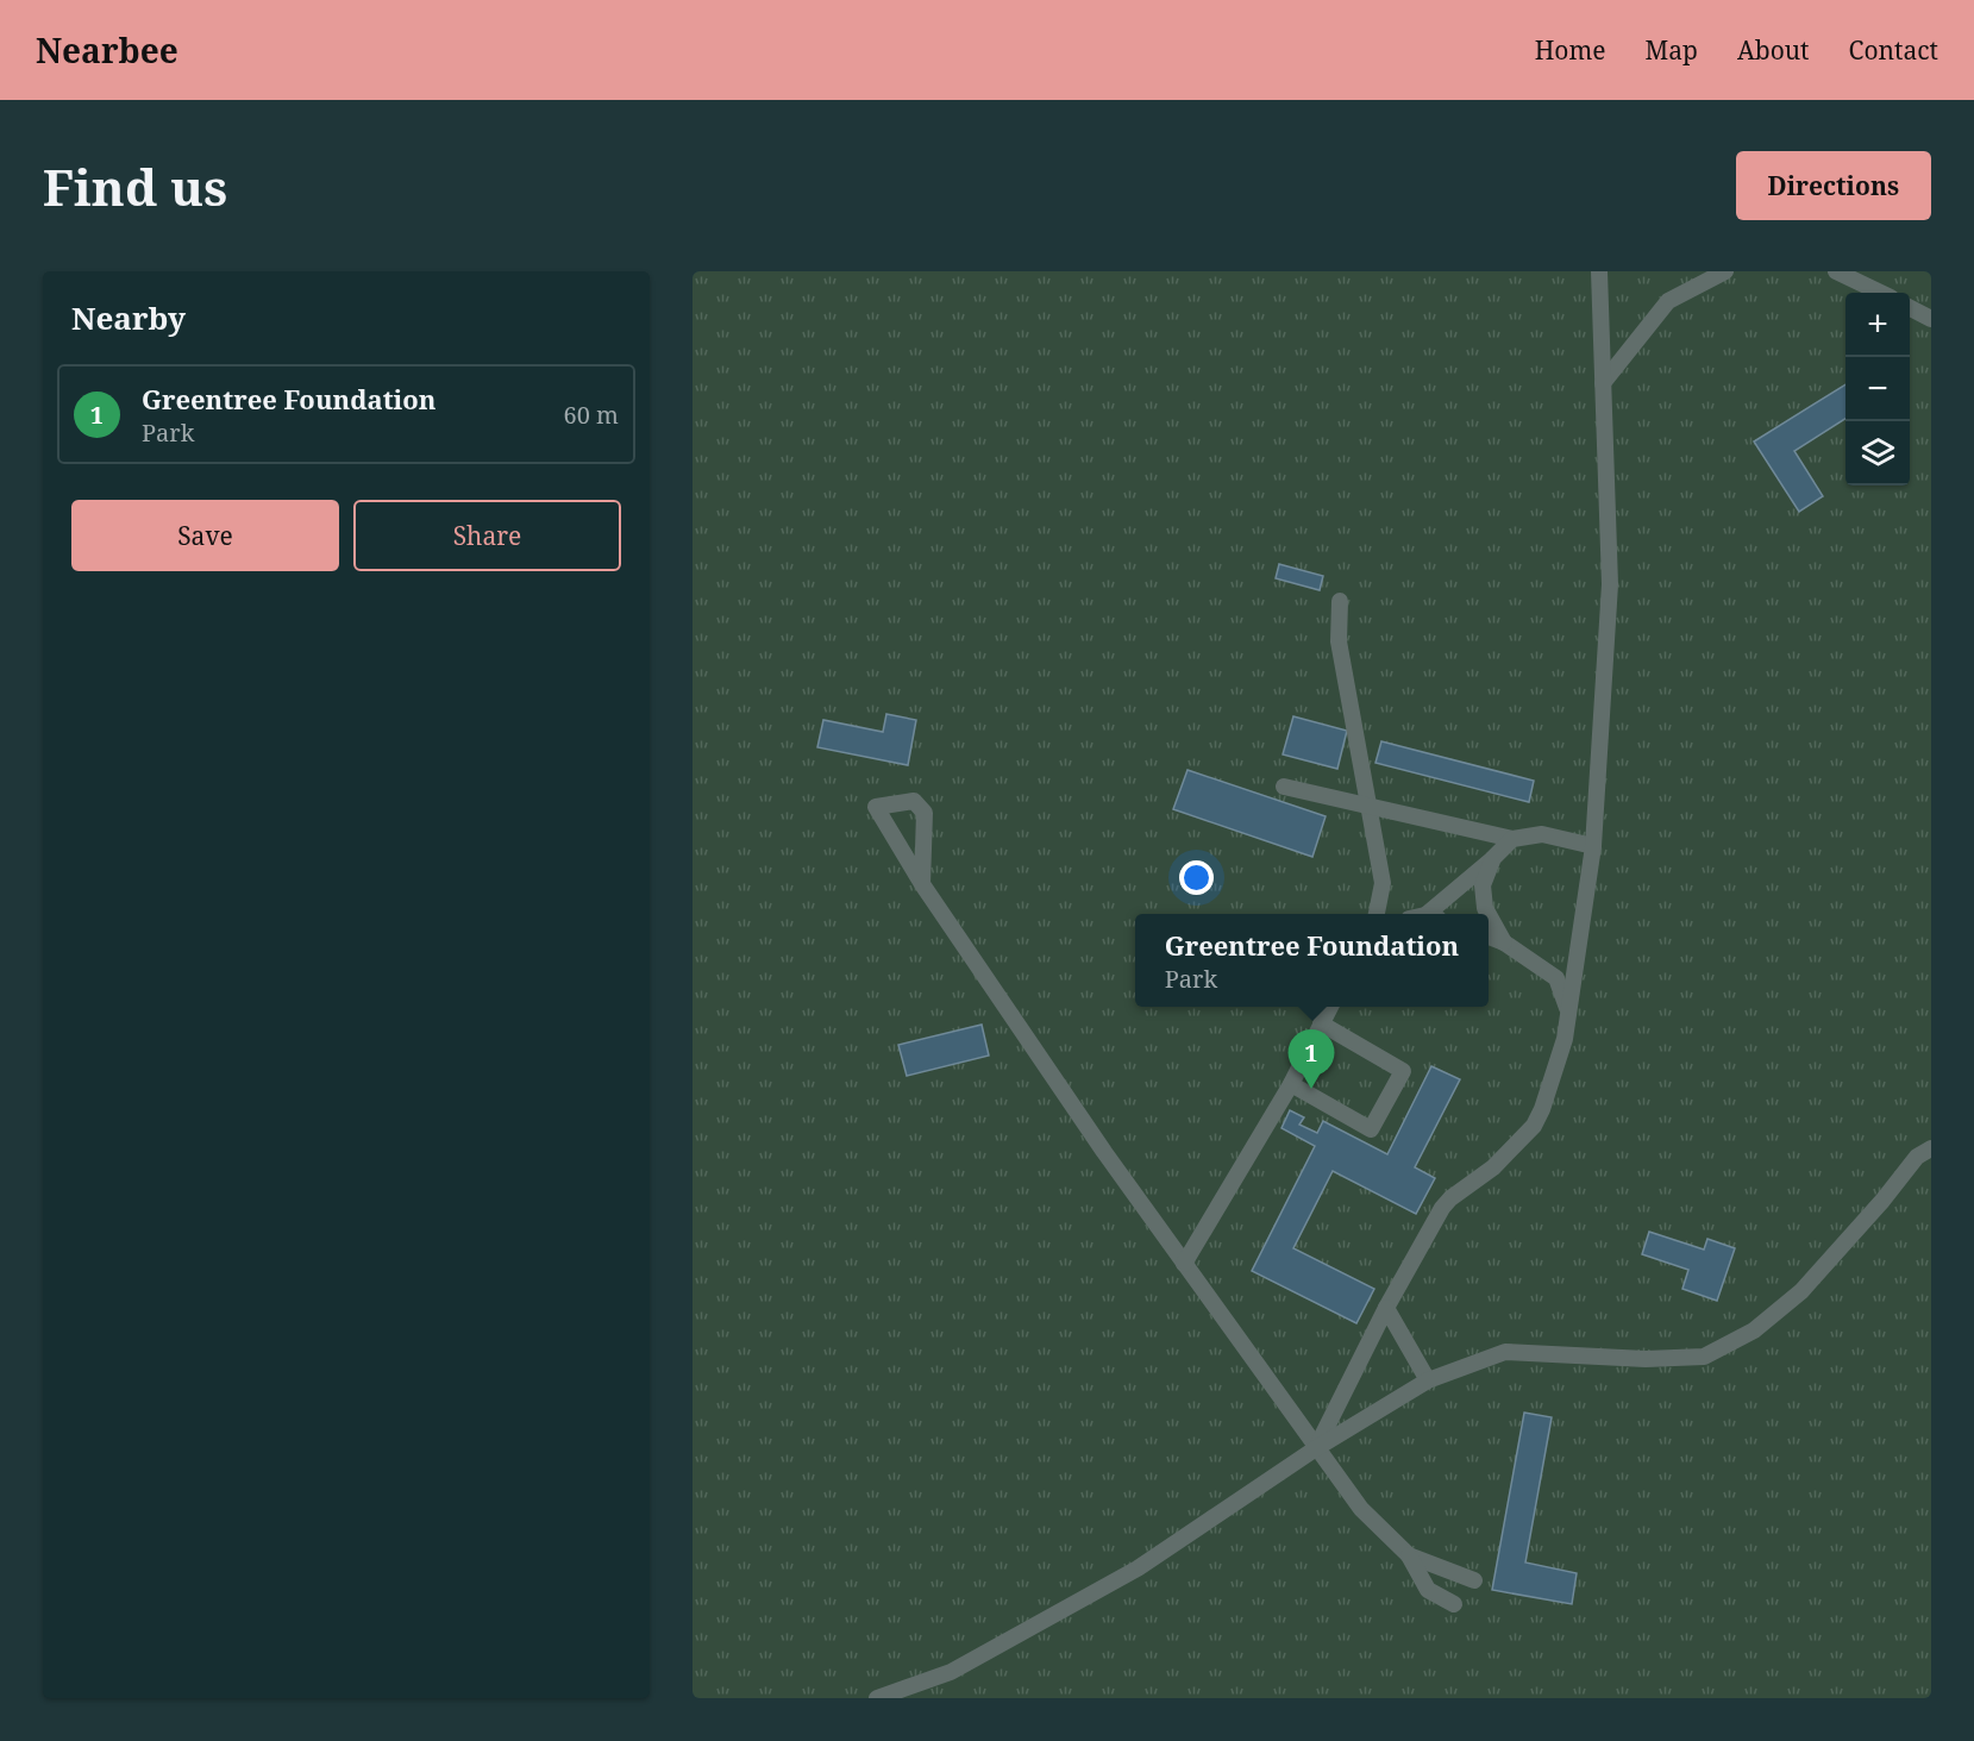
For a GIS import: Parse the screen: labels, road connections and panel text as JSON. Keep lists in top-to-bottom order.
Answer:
{
  "page": {
    "header": "Nearbee",
    "nav": [
      "Home",
      "Map",
      "About",
      "Contact"
    ],
    "buttons": [
      "Directions",
      ["Save", "Share"]
    ],
    "title": "Find us",
    "heading": "Nearby",
    "map_buttons": ["+", "−"],
    "list": [
      {
        "mark": "1",
        "name": "Greentree Foundation",
        "note": "Park",
        "value": "60 m"
      }
    ],
    "popup": ["Greentree Foundation", "Park"],
    "pins": "1"
  }
}
